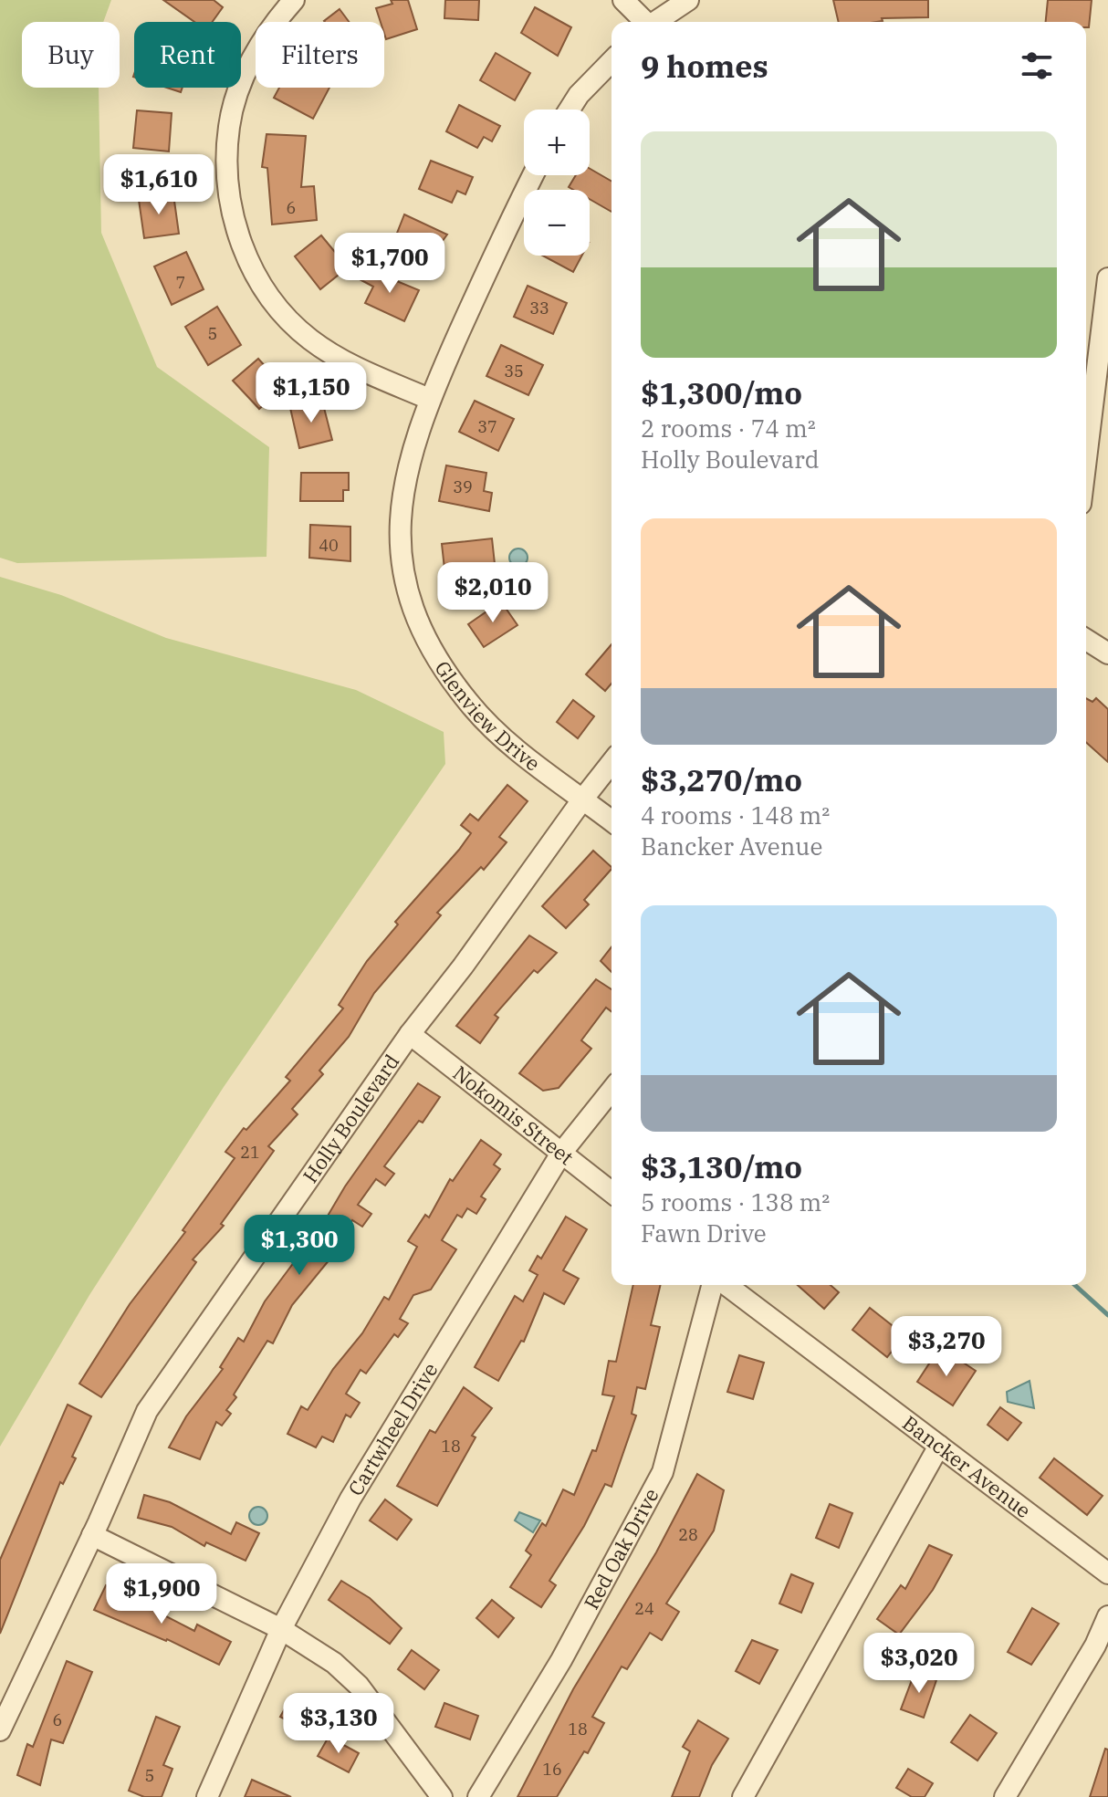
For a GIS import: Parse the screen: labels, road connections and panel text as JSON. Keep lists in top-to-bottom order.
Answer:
{
  "streets": {
    "street": [
      "Glenview Drive",
      "Nokomis Street",
      "Holly Boulevard",
      "Cartwheel Drive",
      "Bancker Avenue",
      "Red Oak Drive"
    ]
  },
  "crossings": [
    ["Glenview Drive", "Holly Boulevard"],
    ["Nokomis Street", "Holly Boulevard"],
    ["Nokomis Street", "Cartwheel Drive"]
  ],
  "house_numbers": [
    "6",
    "7",
    "33",
    "5",
    "35",
    "37",
    "39",
    "40",
    "21",
    "18",
    "28",
    "24",
    "6",
    "18",
    "16",
    "5"
  ],
  "page": {
    "chip": ["Buy", "Rent", "Filters"],
    "heading": "9 homes",
    "map_buttons": ["+", "−"],
    "list": [
      {
        "name": "$1,300/mo",
        "note": "2 rooms · 74 m² · Holly Boulevard"
      },
      {
        "name": "$3,270/mo",
        "note": "4 rooms · 148 m² · Bancker Avenue"
      },
      {
        "name": "$3,130/mo",
        "note": "5 rooms · 138 m² · Fawn Drive"
      }
    ],
    "price": [
      "$1,610",
      "$1,700",
      "$1,150",
      "$2,010",
      "$1,300",
      "$3,270",
      "$1,900",
      "$3,020",
      "$3,130"
    ]
  }
}
